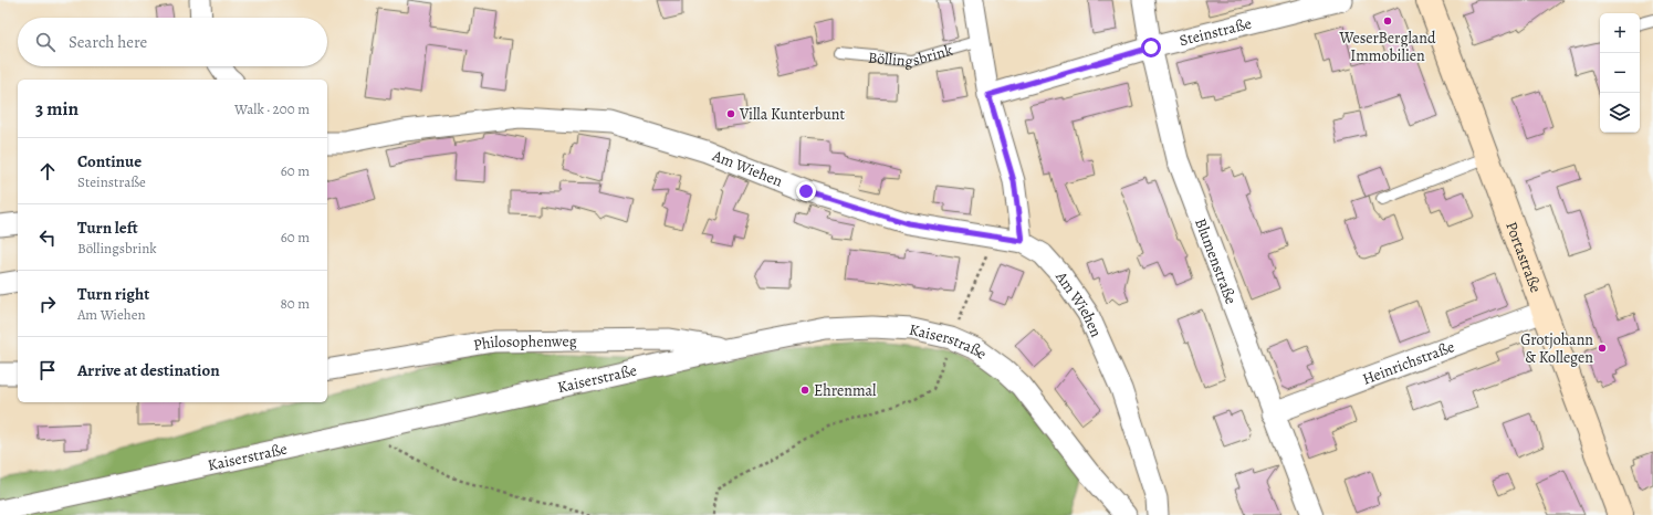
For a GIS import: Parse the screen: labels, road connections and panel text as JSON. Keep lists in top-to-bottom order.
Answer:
{
  "streets": {
    "main road": ["Portastraße"],
    "street": [
      "Steinstraße",
      "Am Wiehen",
      "Blumenstraße",
      "Philosophenweg",
      "Kaiserstraße",
      "Heinrichstraße"
    ],
    "lane": ["Böllingsbrink"]
  },
  "crossings": [
    ["Steinstraße", "Blumenstraße"],
    ["Portastraße", "Heinrichstraße"],
    ["Blumenstraße", "Heinrichstraße"],
    ["Philosophenweg", "Kaiserstraße"]
  ],
  "places": [
    "WeserBergland Immobilien",
    "Villa Kunterbunt",
    "Grotjohann & Kollegen",
    "Ehrenmal"
  ],
  "page": {
    "map_buttons": ["+", "−"],
    "search": "Search here",
    "heading": ["3 min", "Walk · 200 m"],
    "list": [
      ["Continue", "Steinstraße", "60 m"],
      ["Turn left", "Böllingsbrink", "60 m"],
      ["Turn right", "Am Wiehen", "80 m"],
      "Arrive at destination"
    ]
  }
}
